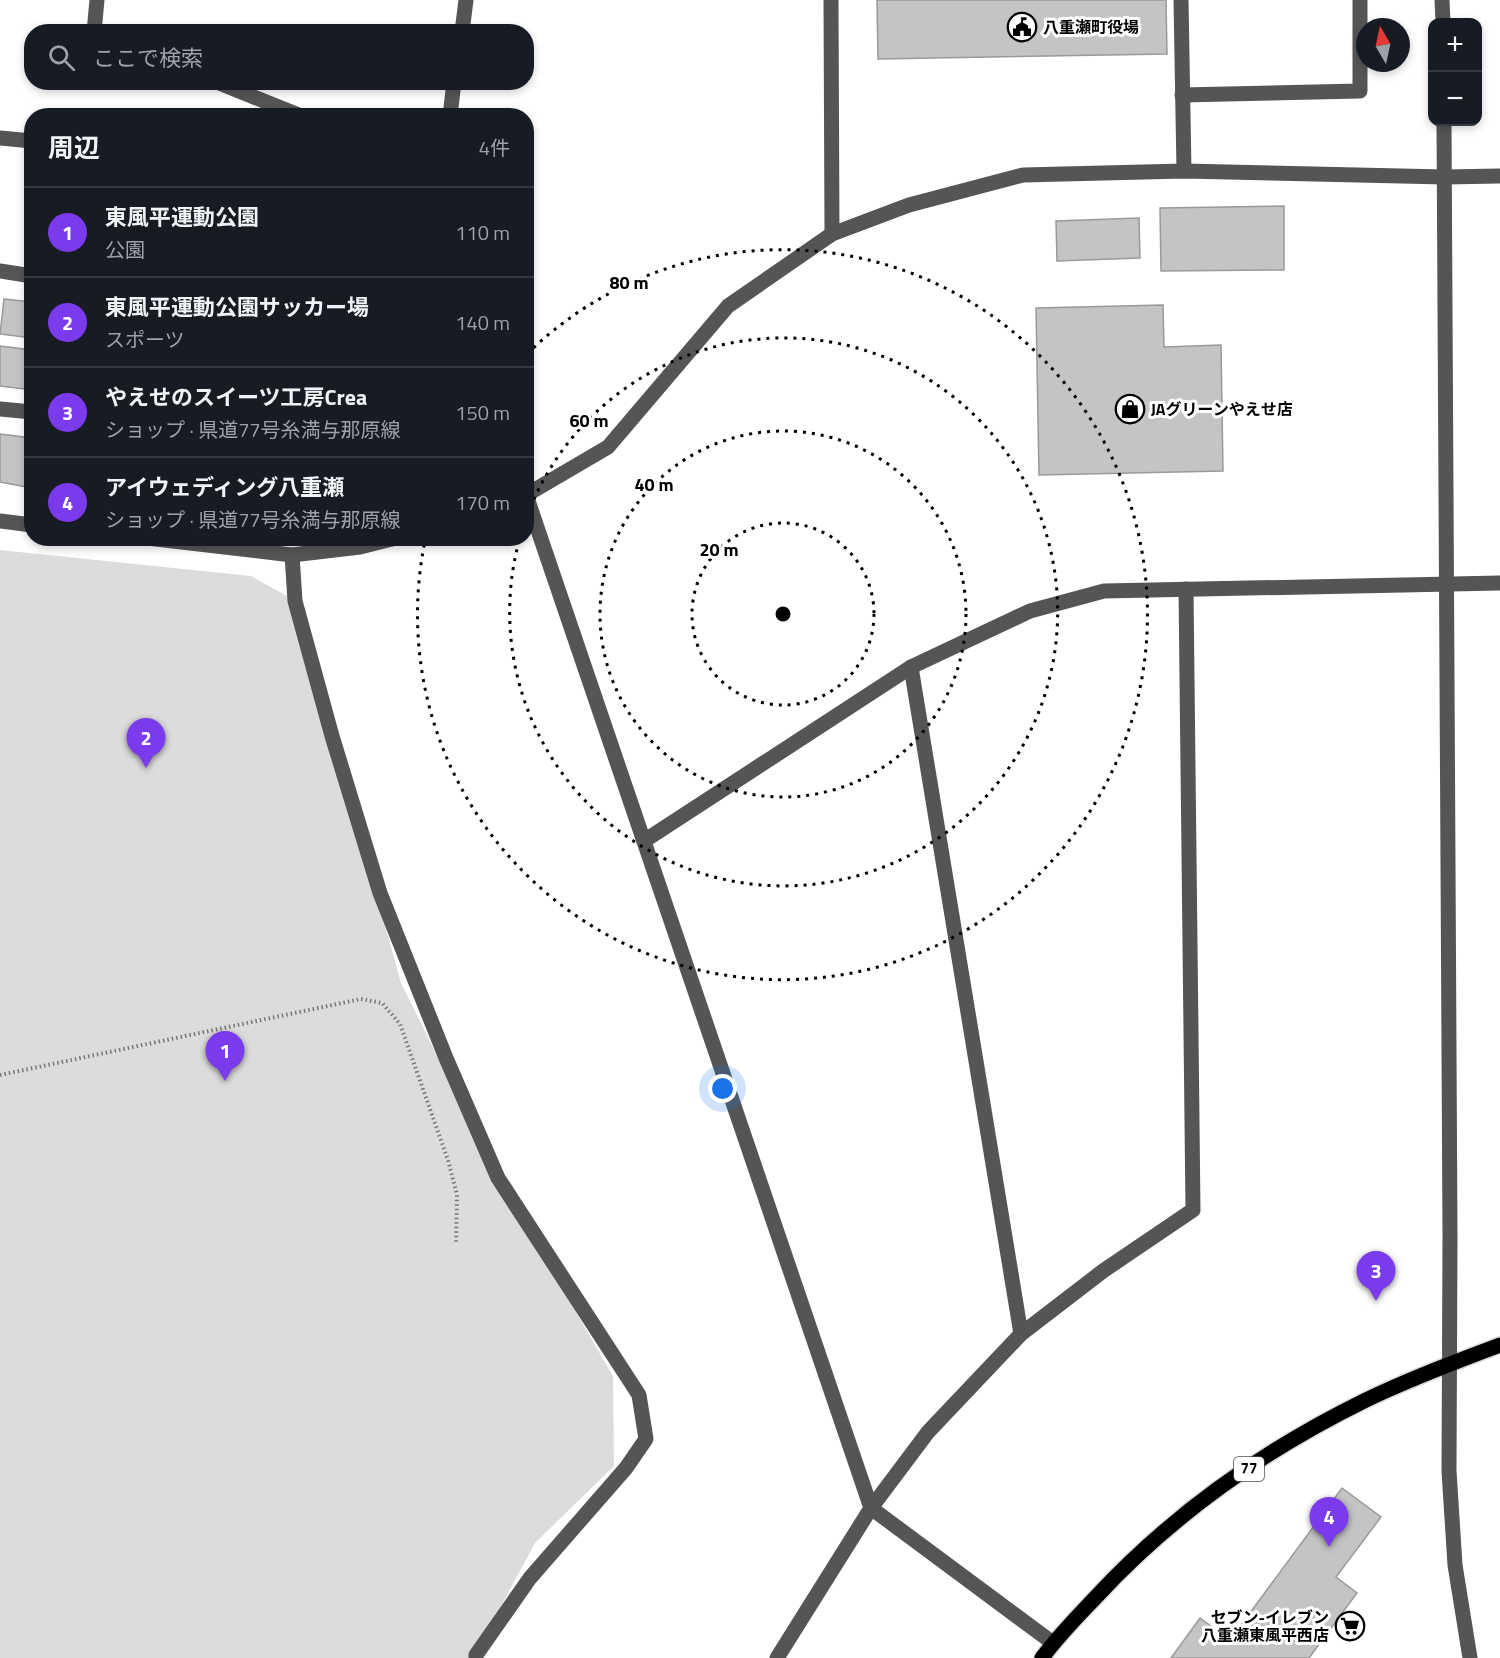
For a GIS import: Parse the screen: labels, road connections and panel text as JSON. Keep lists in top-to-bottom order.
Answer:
{
  "streets": {
    "main road": ["77"]
  },
  "places": {
    "public building": ["八重瀬町役場"],
    "shop": ["JAグリーンやえせ店"],
    "supermarket": ["セブン-イレブン 八重瀬東風平西店"]
  },
  "north": "top",
  "page": {
    "map_buttons": ["+", "−"],
    "search": "ここで検索",
    "heading": ["周辺", "4件"],
    "list": [
      {
        "mark": "1",
        "name": "東風平運動公園",
        "note": "公園",
        "value": "110 m"
      },
      {
        "mark": "2",
        "name": "東風平運動公園サッカー場",
        "note": "スポーツ",
        "value": "140 m"
      },
      {
        "mark": "3",
        "name": "やえせのスイーツ工房Crea",
        "note": "ショップ · 県道77号糸満与那原線",
        "value": "150 m"
      },
      {
        "mark": "4",
        "name": "アイウェディング八重瀬",
        "note": "ショップ · 県道77号糸満与那原線",
        "value": "170 m"
      }
    ],
    "pins": [
      "2",
      "1",
      "3",
      "4"
    ]
  },
  "rings": [
    "80 m",
    "60 m",
    "40 m",
    "20 m"
  ]
}
